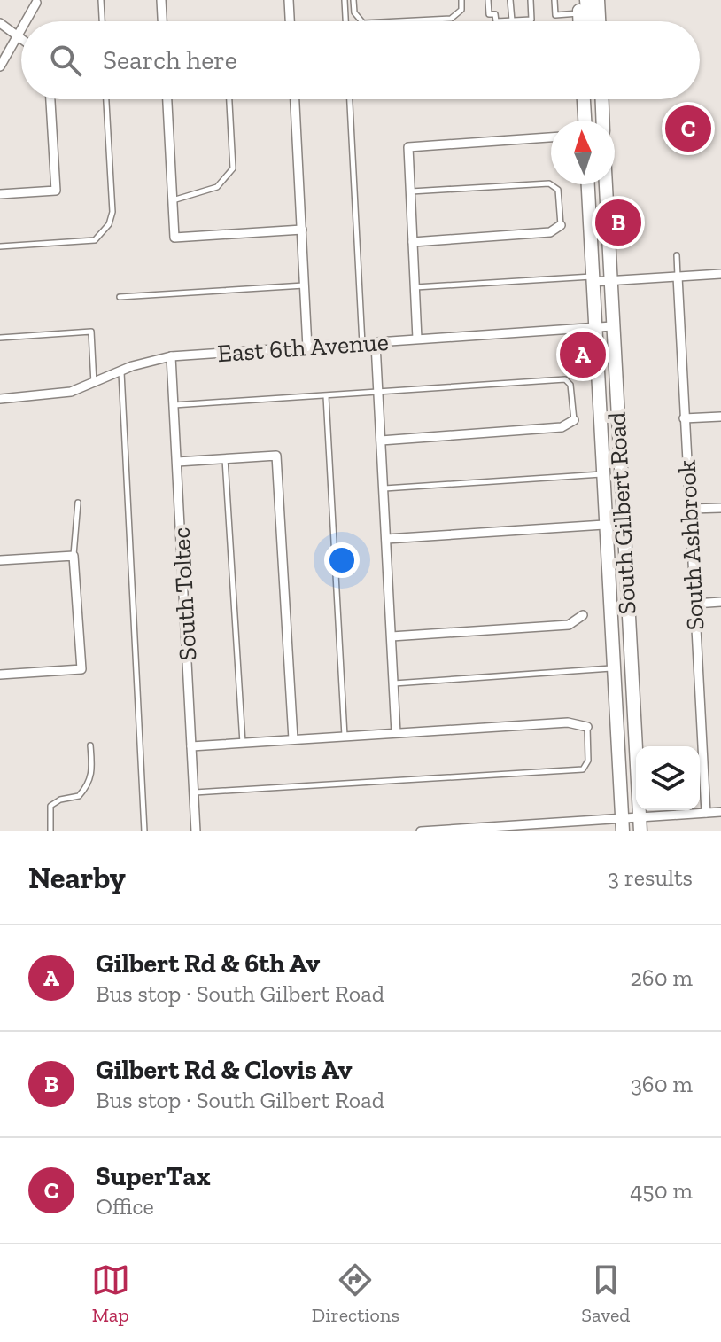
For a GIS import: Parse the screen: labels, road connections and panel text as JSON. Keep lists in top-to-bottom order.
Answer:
{
  "streets": {
    "main road": ["South Gilbert Road"],
    "street": ["East 6th Avenue", "South Ashbrook", "South Toltec"]
  },
  "crossings": [
    ["East 6th Avenue", "South Gilbert Road"],
    ["East 6th Avenue", "South Toltec"]
  ],
  "north": "top",
  "page": {
    "search": "Search here",
    "pins": ["C", "B", "A"],
    "heading": ["Nearby", "3 results"],
    "list": [
      {
        "mark": "A",
        "name": "Gilbert Rd & 6th Av",
        "note": "Bus stop · South Gilbert Road",
        "value": "260 m"
      },
      {
        "mark": "B",
        "name": "Gilbert Rd & Clovis Av",
        "note": "Bus stop · South Gilbert Road",
        "value": "360 m"
      },
      {
        "mark": "C",
        "name": "SuperTax",
        "note": "Office",
        "value": "450 m"
      }
    ],
    "nav": ["Map", "Directions", "Saved"]
  }
}
